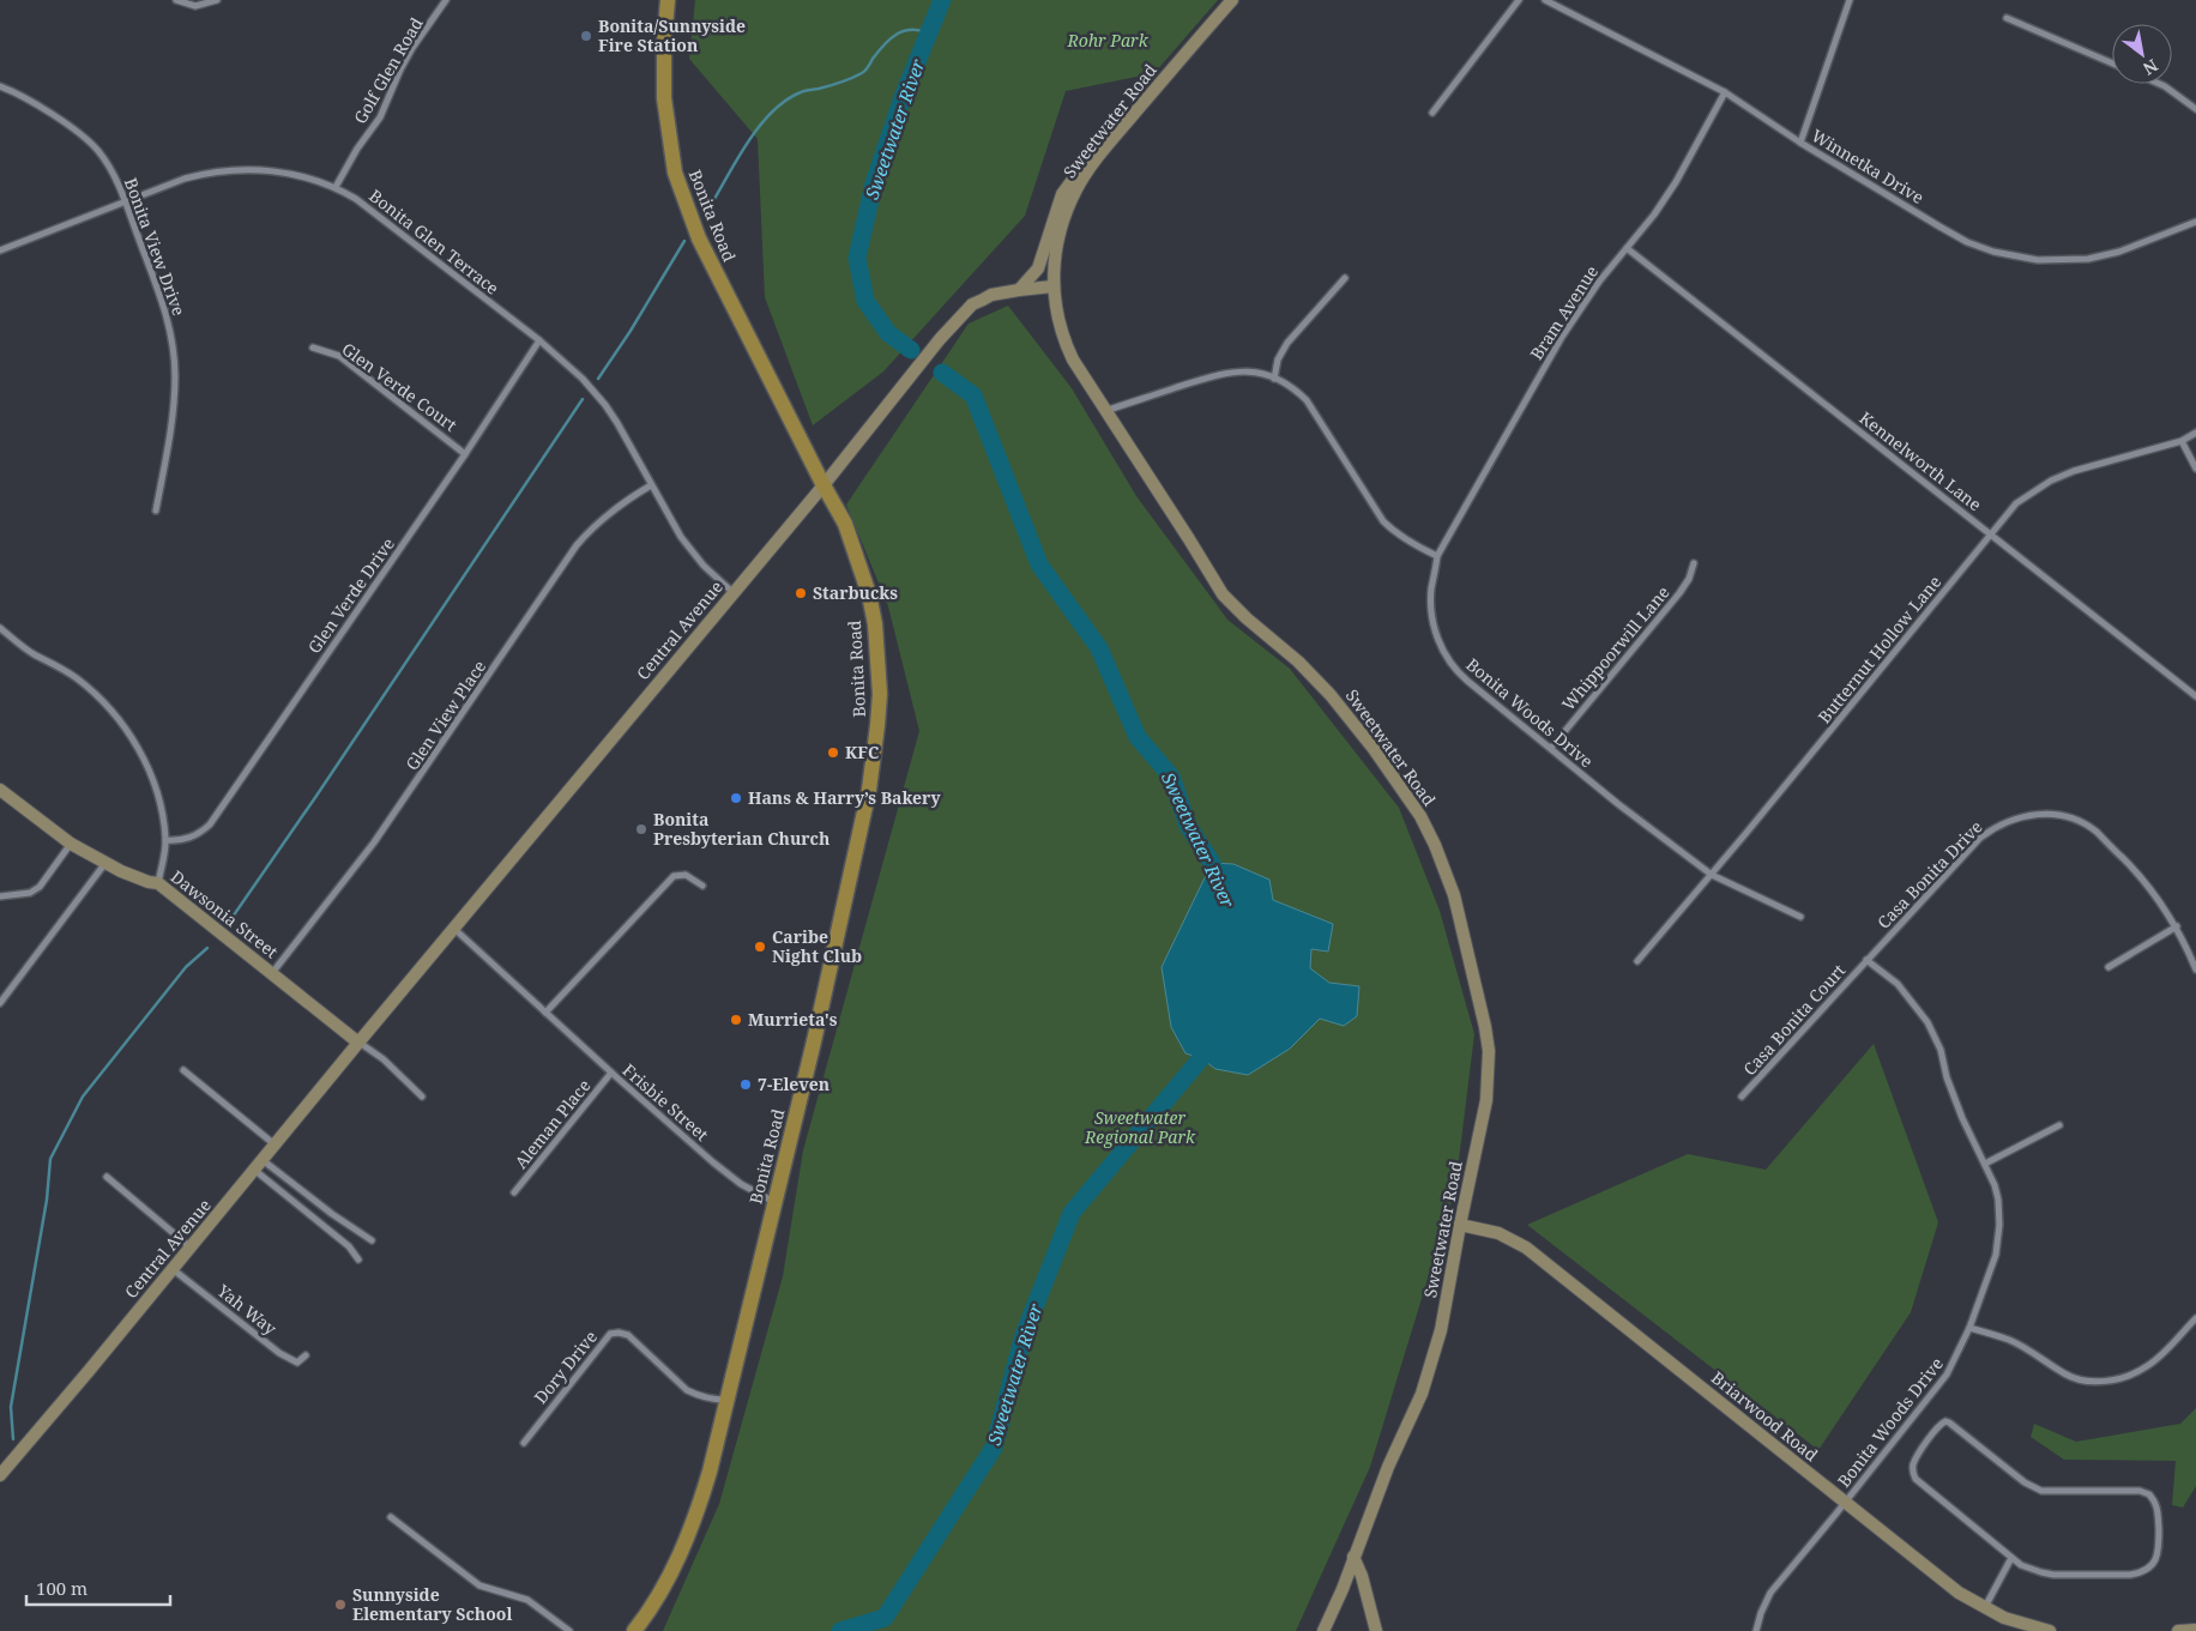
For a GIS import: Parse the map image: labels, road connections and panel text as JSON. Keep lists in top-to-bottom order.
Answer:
{
  "streets": {
    "main road": [
      "Sweetwater Road",
      "Bonita Road",
      "Central Avenue",
      "Dawsonia Street",
      "Briarwood Road"
    ],
    "street": [
      "Golf Glen Road",
      "Winnetka Drive",
      "Bonita Glen Terrace",
      "Bonita View Drive",
      "Bram Avenue",
      "Glen Verde Court",
      "Kennelworth Lane",
      "Glen Verde Drive",
      "Whippoorwill Lane",
      "Butternut Hollow Lane",
      "Bonita Woods Drive",
      "Glen View Place",
      "Casa Bonita Drive",
      "Casa Bonita Court",
      "Frisbie Street",
      "Aleman Place",
      "Yah Way",
      "Dory Drive"
    ]
  },
  "crossings": [
    ["Golf Glen Road", "Bonita Glen Terrace"],
    ["Sweetwater Road", "Central Avenue"],
    ["Sweetwater Road", "Briarwood Road"],
    ["Winnetka Drive", "Bram Avenue"],
    ["Bonita Road", "Central Avenue"],
    ["Bonita Road", "Frisbie Street"],
    ["Bonita Road", "Dory Drive"],
    ["Bonita Glen Terrace", "Bonita View Drive"],
    ["Bonita Glen Terrace", "Glen Verde Drive"],
    ["Bonita Glen Terrace", "Central Avenue"],
    ["Bonita Glen Terrace", "Glen View Place"],
    ["Bram Avenue", "Kennelworth Lane"],
    ["Bram Avenue", "Bonita Woods Drive"],
    ["Glen Verde Court", "Glen Verde Drive"],
    ["Kennelworth Lane", "Butternut Hollow Lane"],
    ["Central Avenue", "Dawsonia Street"],
    ["Central Avenue", "Frisbie Street"],
    ["Central Avenue", "Yah Way"],
    ["Whippoorwill Lane", "Bonita Woods Drive"],
    ["Butternut Hollow Lane", "Bonita Woods Drive"],
    ["Bonita Woods Drive", "Casa Bonita Drive"],
    ["Bonita Woods Drive", "Casa Bonita Court"],
    ["Bonita Woods Drive", "Briarwood Road"],
    ["Glen View Place", "Dawsonia Street"],
    ["Casa Bonita Drive", "Casa Bonita Court"],
    ["Frisbie Street", "Aleman Place"]
  ],
  "water": ["Sweetwater River"],
  "parks": ["Rohr Park", "Sweetwater Regional Park"],
  "places": [
    "Bonita/Sunnyside Fire Station",
    "Starbucks",
    "KFC",
    "Hans & Harry’s Bakery",
    "Bonita Presbyterian Church",
    "Caribe Night Club",
    "Murrieta's",
    "7-Eleven",
    "Sunnyside Elementary School"
  ],
  "scale_bar": "100 m",
  "north": "bottom right"
}
